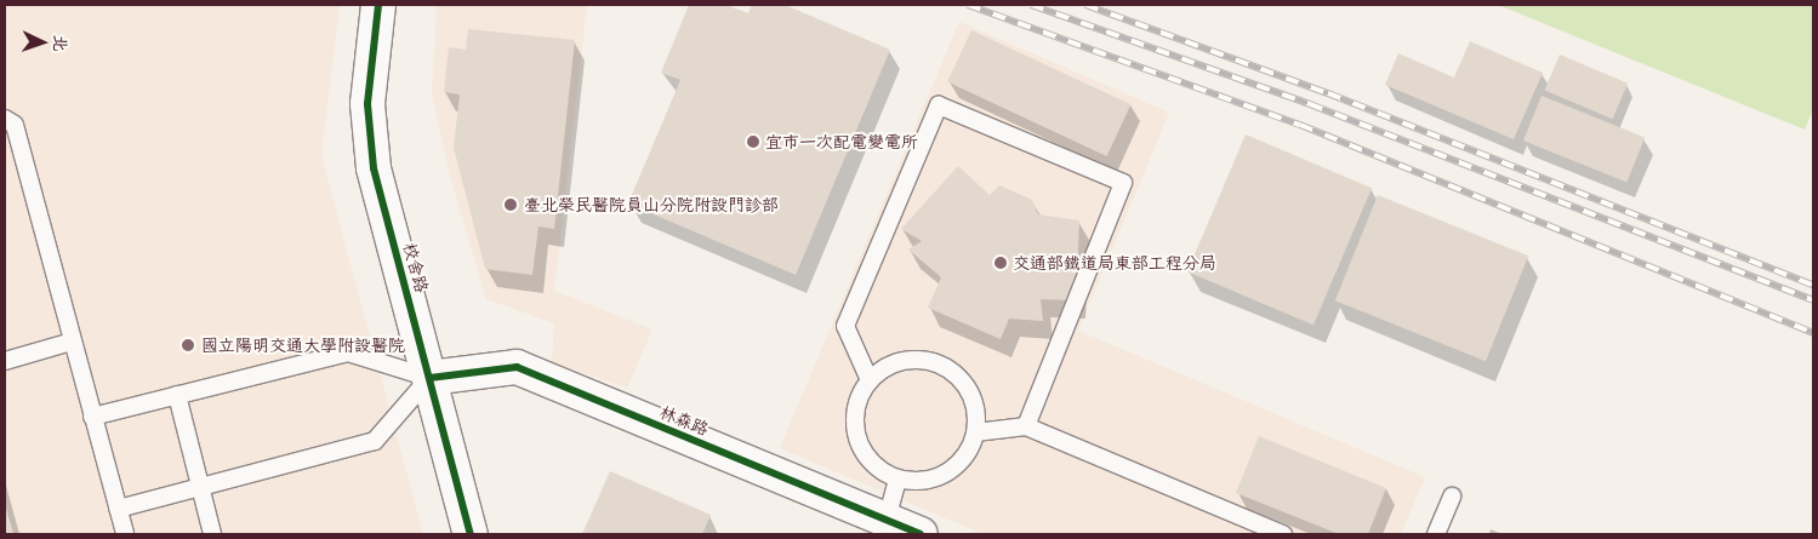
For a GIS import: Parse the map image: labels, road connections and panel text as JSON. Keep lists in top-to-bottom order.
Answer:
{
  "streets": {
    "street": ["校舍路", "林森路"]
  },
  "crossings": [
    ["校舍路", "林森路"]
  ],
  "places": [
    "宜市一次配電變電所",
    "臺北榮民醫院員山分院附設門診部",
    "交通部鐵道局東部工程分局",
    "國立陽明交通大學附設醫院"
  ],
  "north": "right"
}
